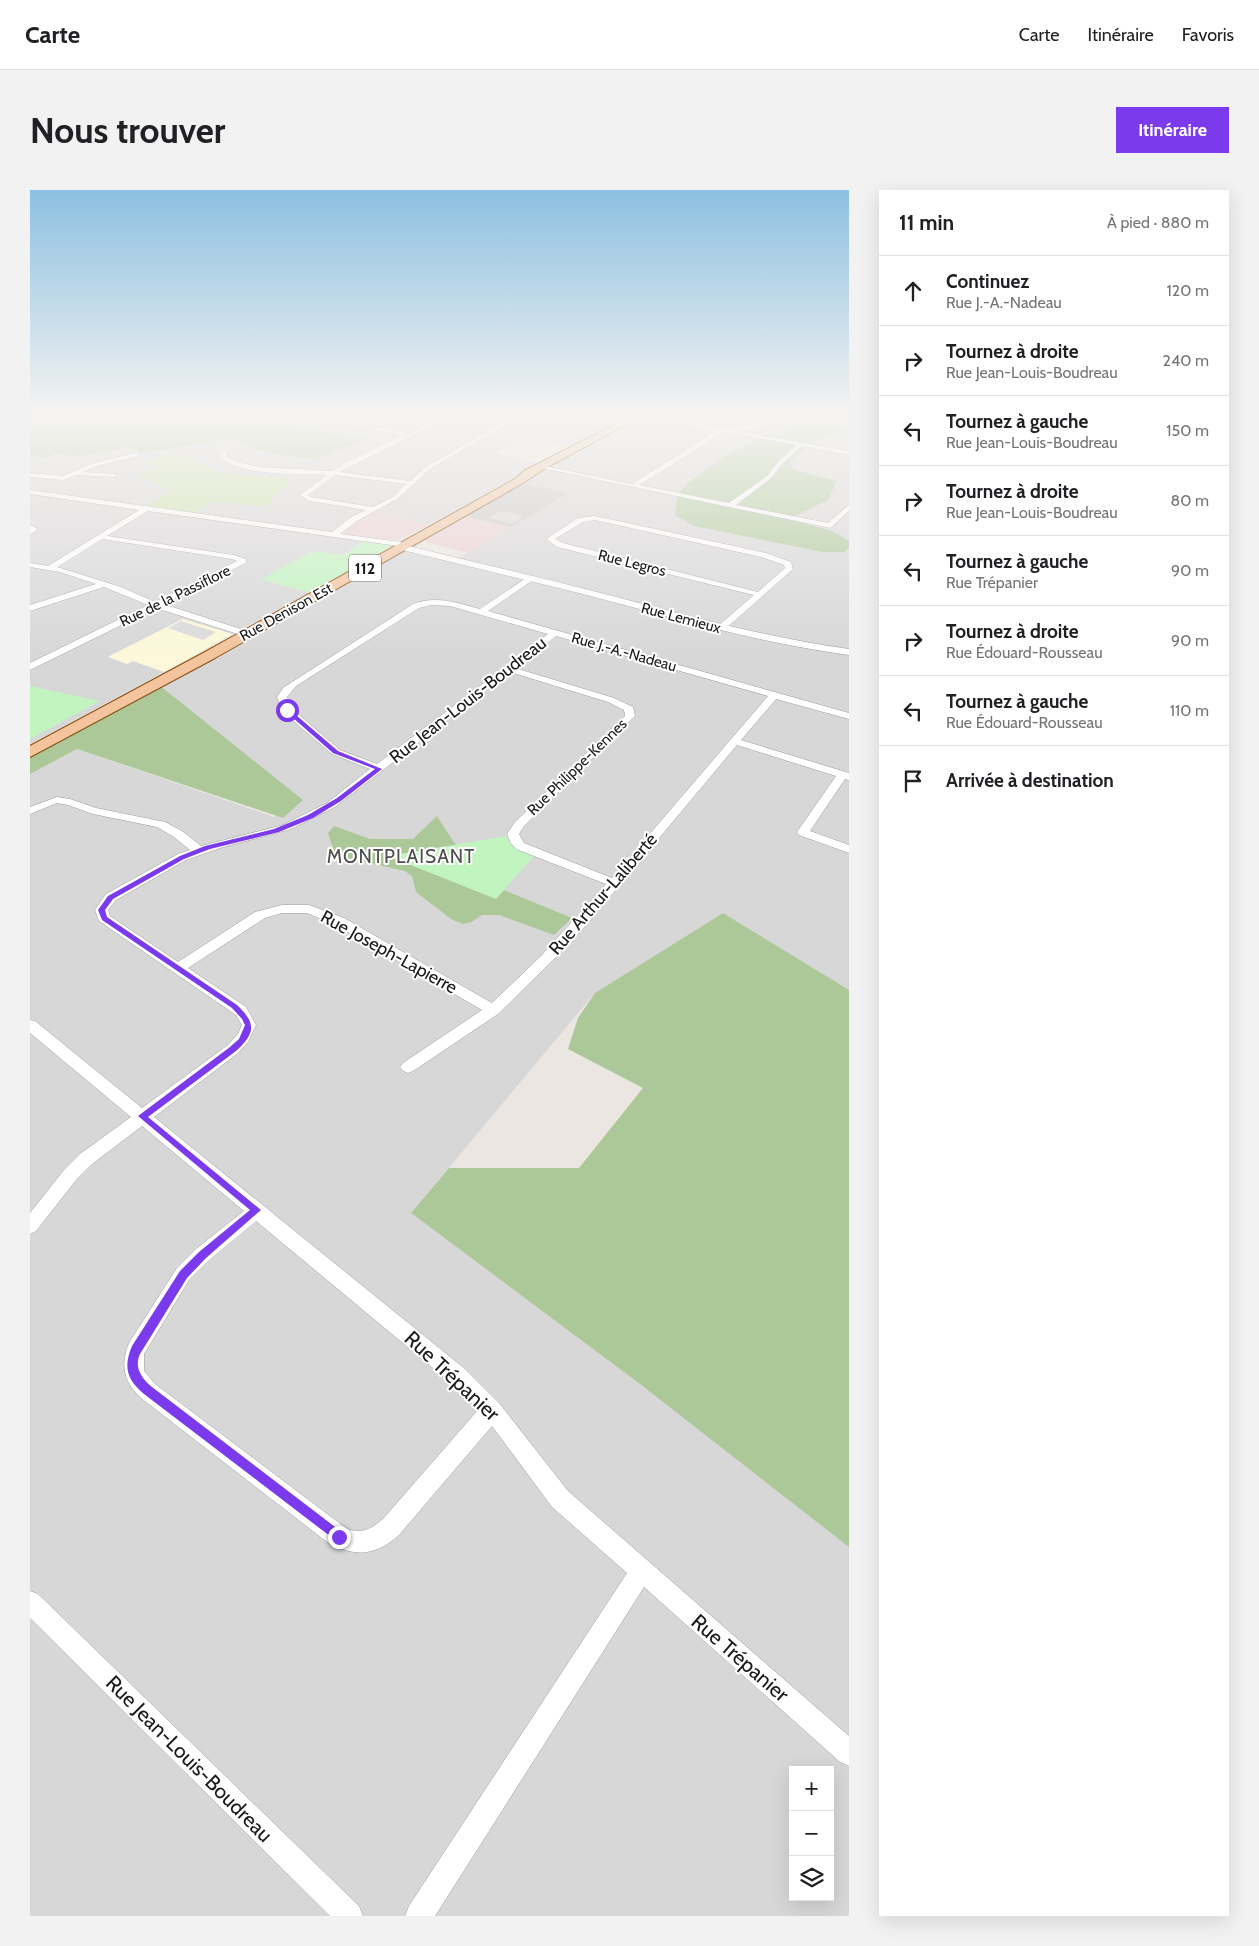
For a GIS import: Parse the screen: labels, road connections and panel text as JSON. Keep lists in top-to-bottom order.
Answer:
{
  "streets": {
    "main road": ["112", "Rue Denison Est"],
    "street": [
      "Rue Legros",
      "Rue de la Passiflore",
      "Rue Lemieux",
      "Rue J.-A.-Nadeau",
      "Rue Jean-Louis-Boudreau",
      "Rue Philippe-Kennes",
      "Rue Arthur-Laliberté",
      "Rue Joseph-Lapierre",
      "Rue Trépanier"
    ]
  },
  "crossings": [
    ["Rue Denison Est", "Rue Lemieux"],
    ["Rue J.-A.-Nadeau", "Rue Jean-Louis-Boudreau"],
    ["Rue J.-A.-Nadeau", "Rue Arthur-Laliberté"],
    ["Rue Jean-Louis-Boudreau", "Rue Philippe-Kennes"],
    ["Rue Jean-Louis-Boudreau", "Rue Joseph-Lapierre"],
    ["Rue Jean-Louis-Boudreau", "Rue Trépanier"],
    ["Rue Philippe-Kennes", "Rue Arthur-Laliberté"],
    ["Rue Arthur-Laliberté", "Rue Joseph-Lapierre"]
  ],
  "districts": ["MONTPLAISANT"],
  "page": {
    "header": "Carte",
    "nav": ["Carte", "Itinéraire", "Favoris"],
    "buttons": "Itinéraire",
    "title": "Nous trouver",
    "heading": ["11 min", "À pied · 880 m"],
    "list": [
      ["Continuez", "Rue J.-A.-Nadeau", "120 m"],
      ["Tournez à droite", "Rue Jean-Louis-Boudreau", "240 m"],
      ["Tournez à gauche", "Rue Jean-Louis-Boudreau", "150 m"],
      ["Tournez à droite", "Rue Jean-Louis-Boudreau", "80 m"],
      ["Tournez à gauche", "Rue Trépanier", "90 m"],
      ["Tournez à droite", "Rue Édouard-Rousseau", "90 m"],
      ["Tournez à gauche", "Rue Édouard-Rousseau", "110 m"],
      "Arrivée à destination"
    ],
    "map_buttons": ["+", "−"]
  }
}
